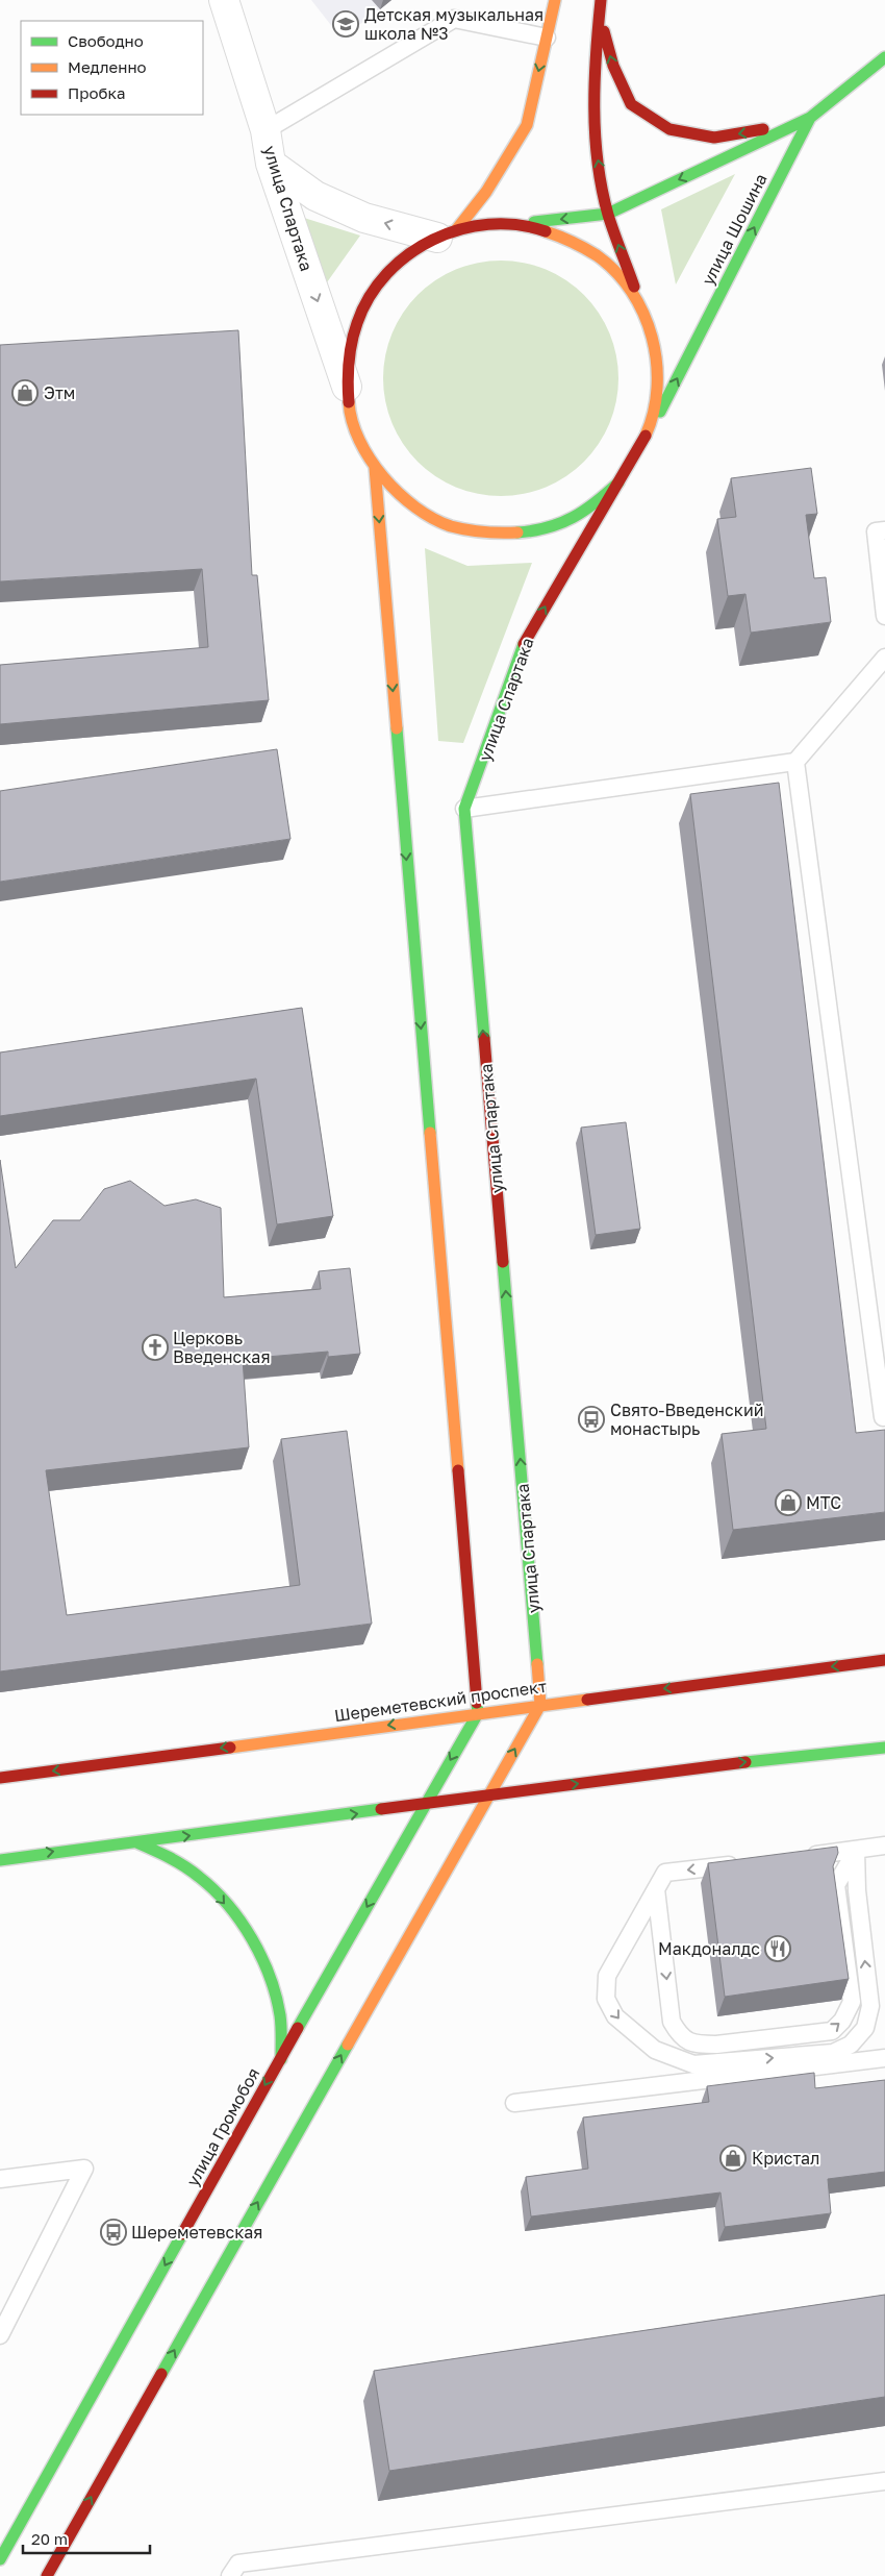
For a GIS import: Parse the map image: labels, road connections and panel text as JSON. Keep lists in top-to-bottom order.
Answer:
{
  "streets": {
    "main road": [
      "улица Спартака",
      "улица Шошина",
      "Шереметевский проспект",
      "улица Громобоя"
    ]
  },
  "crossings": [
    ["улица Спартака", "Шереметевский проспект"],
    ["Шереметевский проспект", "улица Громобоя"]
  ],
  "one_way": ["улица Шошина"],
  "places": {
    "school or university": ["Детская музыкальная школа №3"],
    "shop": ["Этм", "МТС", "Кристал"],
    "church": ["Церковь Введенская"],
    "bus stop": ["Свято-Введенский монастырь", "Шереметевская"],
    "restaurant": ["Макдоналдс"]
  },
  "legend": ["Свободно", "Медленно", "Пробка"],
  "scale_bar": "20 m"
}
